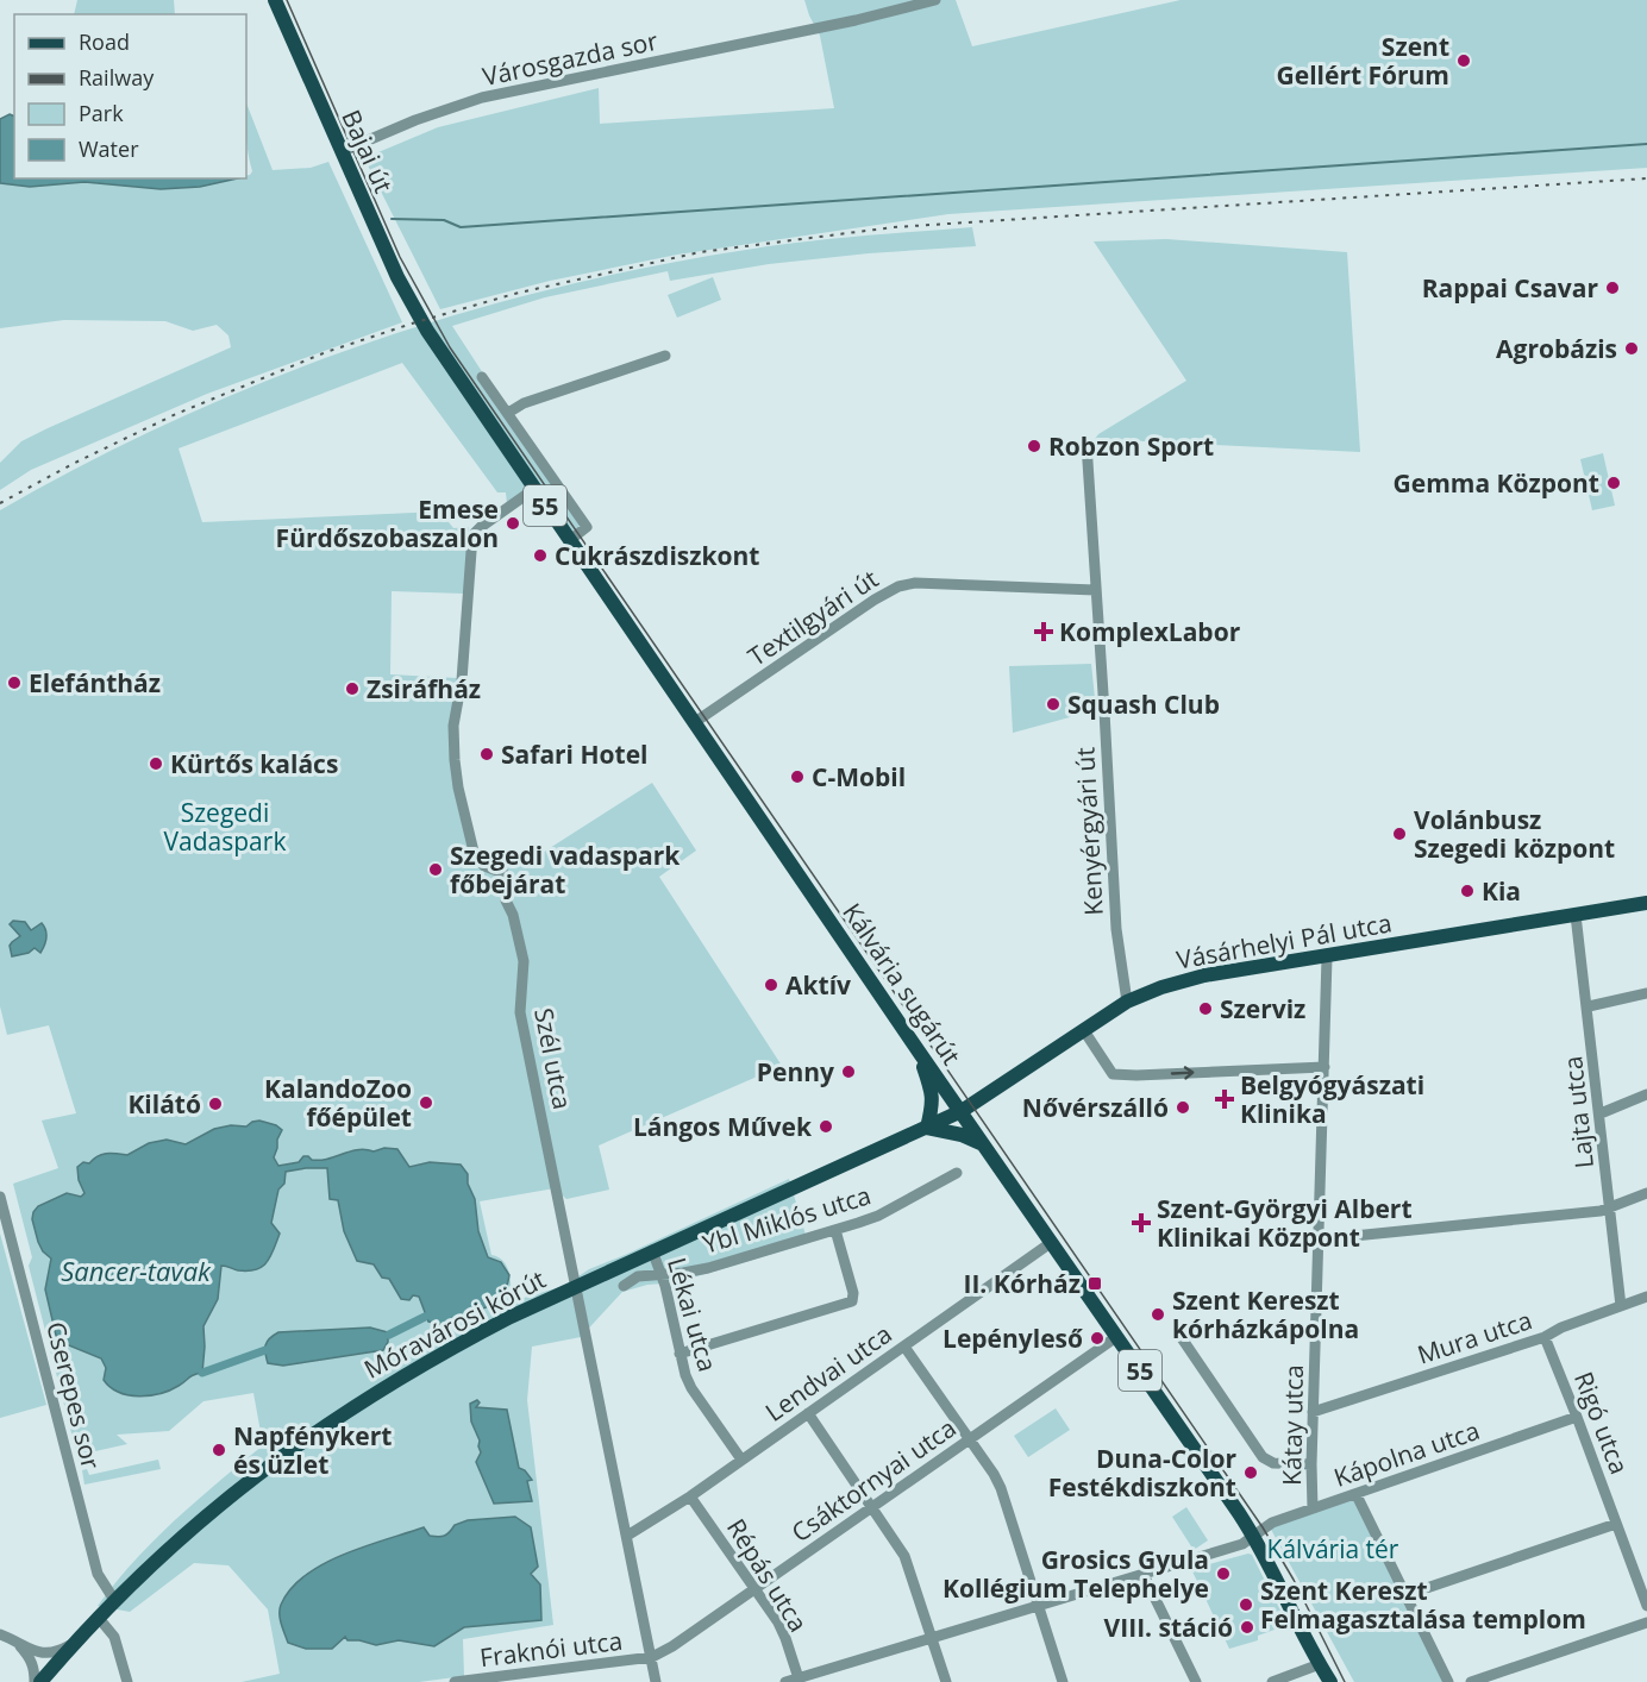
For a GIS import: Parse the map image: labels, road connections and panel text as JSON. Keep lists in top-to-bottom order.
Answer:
{
  "streets": {
    "main road": [
      "Bajai út",
      "55",
      "Vásárhelyi Pál utca",
      "Kálvária sugárút",
      "Móravárosi körút"
    ],
    "street": [
      "Városgazda sor",
      "Textilgyári út",
      "Kenyérgyári út",
      "Szél utca",
      "Lajta utca",
      "Ybl Miklós utca",
      "Lékai utca",
      "Mura utca",
      "Lendvai utca",
      "Cserepes sor",
      "Rigó utca",
      "Kátay utca",
      "Kápolna utca",
      "Csáktornyai utca",
      "Répás utca",
      "Fraknói utca"
    ]
  },
  "crossings": [
    ["Városgazda sor", "Bajai út"],
    ["Bajai út", "Kálvária sugárút"],
    ["Textilgyári út", "Kenyérgyári út"],
    ["Textilgyári út", "Kálvária sugárút"],
    ["Kenyérgyári út", "Vásárhelyi Pál utca"],
    ["Vásárhelyi Pál utca", "Kálvária sugárút"],
    ["Vásárhelyi Pál utca", "Lajta utca"],
    ["Vásárhelyi Pál utca", "Móravárosi körút"],
    ["Vásárhelyi Pál utca", "Kátay utca"],
    ["Kálvária sugárút", "Szél utca"],
    ["Kálvária sugárút", "Móravárosi körút"],
    ["Kálvária sugárút", "Lendvai utca"],
    ["Kálvária sugárút", "Kápolna utca"],
    ["Kálvária sugárút", "Csáktornyai utca"],
    ["Szél utca", "Móravárosi körút"],
    ["Szél utca", "Lendvai utca"],
    ["Szél utca", "Csáktornyai utca"],
    ["Szél utca", "Fraknói utca"],
    ["Lajta utca", "Mura utca"],
    ["Ybl Miklós utca", "Lékai utca"],
    ["Lékai utca", "Móravárosi körút"],
    ["Lékai utca", "Lendvai utca"],
    ["Móravárosi körút", "Cserepes sor"],
    ["Mura utca", "Rigó utca"],
    ["Mura utca", "Kátay utca"],
    ["Lendvai utca", "Répás utca"],
    ["Rigó utca", "Kápolna utca"],
    ["Kátay utca", "Kápolna utca"],
    ["Kápolna utca", "Répás utca"],
    ["Csáktornyai utca", "Répás utca"],
    ["Csáktornyai utca", "Fraknói utca"]
  ],
  "water": ["Sancer-tavak"],
  "parks": ["Szegedi Vadaspark", "Kálvária tér"],
  "places": {
    "other": [
      "Szent Gellért Fórum",
      "Rappai Csavar",
      "Agrobázis",
      "Robzon Sport",
      "Gemma Központ",
      "Emese Fürdőszobaszalon",
      "Cukrászdiszkont",
      "Elefántház",
      "Zsiráfház",
      "Squash Club",
      "Safari Hotel",
      "Kürtős kalács",
      "C-Mobil",
      "Volánbusz Szegedi központ",
      "Szegedi vadaspark főbejárat",
      "Kia",
      "Aktív",
      "Szerviz",
      "Penny",
      "KalandoZoo főépület",
      "Kilátó",
      "Nővérszálló",
      "Lángos Művek",
      "Szent Kereszt kórházkápolna",
      "Lepényleső",
      "Napfénykert és üzlet",
      "Duna-Color Festékdiszkont",
      "Grosics Gyula Kollégium Telephelye",
      "Szent Kereszt Felmagasztalása templom",
      "VIII. stáció"
    ],
    "health": ["KomplexLabor", "Belgyógyászati Klinika", "Szent-Györgyi Albert Klinikai Központ"],
    "transit": ["II. Kórház"]
  },
  "legend": [
    "Road",
    "Railway",
    "Park",
    "Water"
  ]
}
